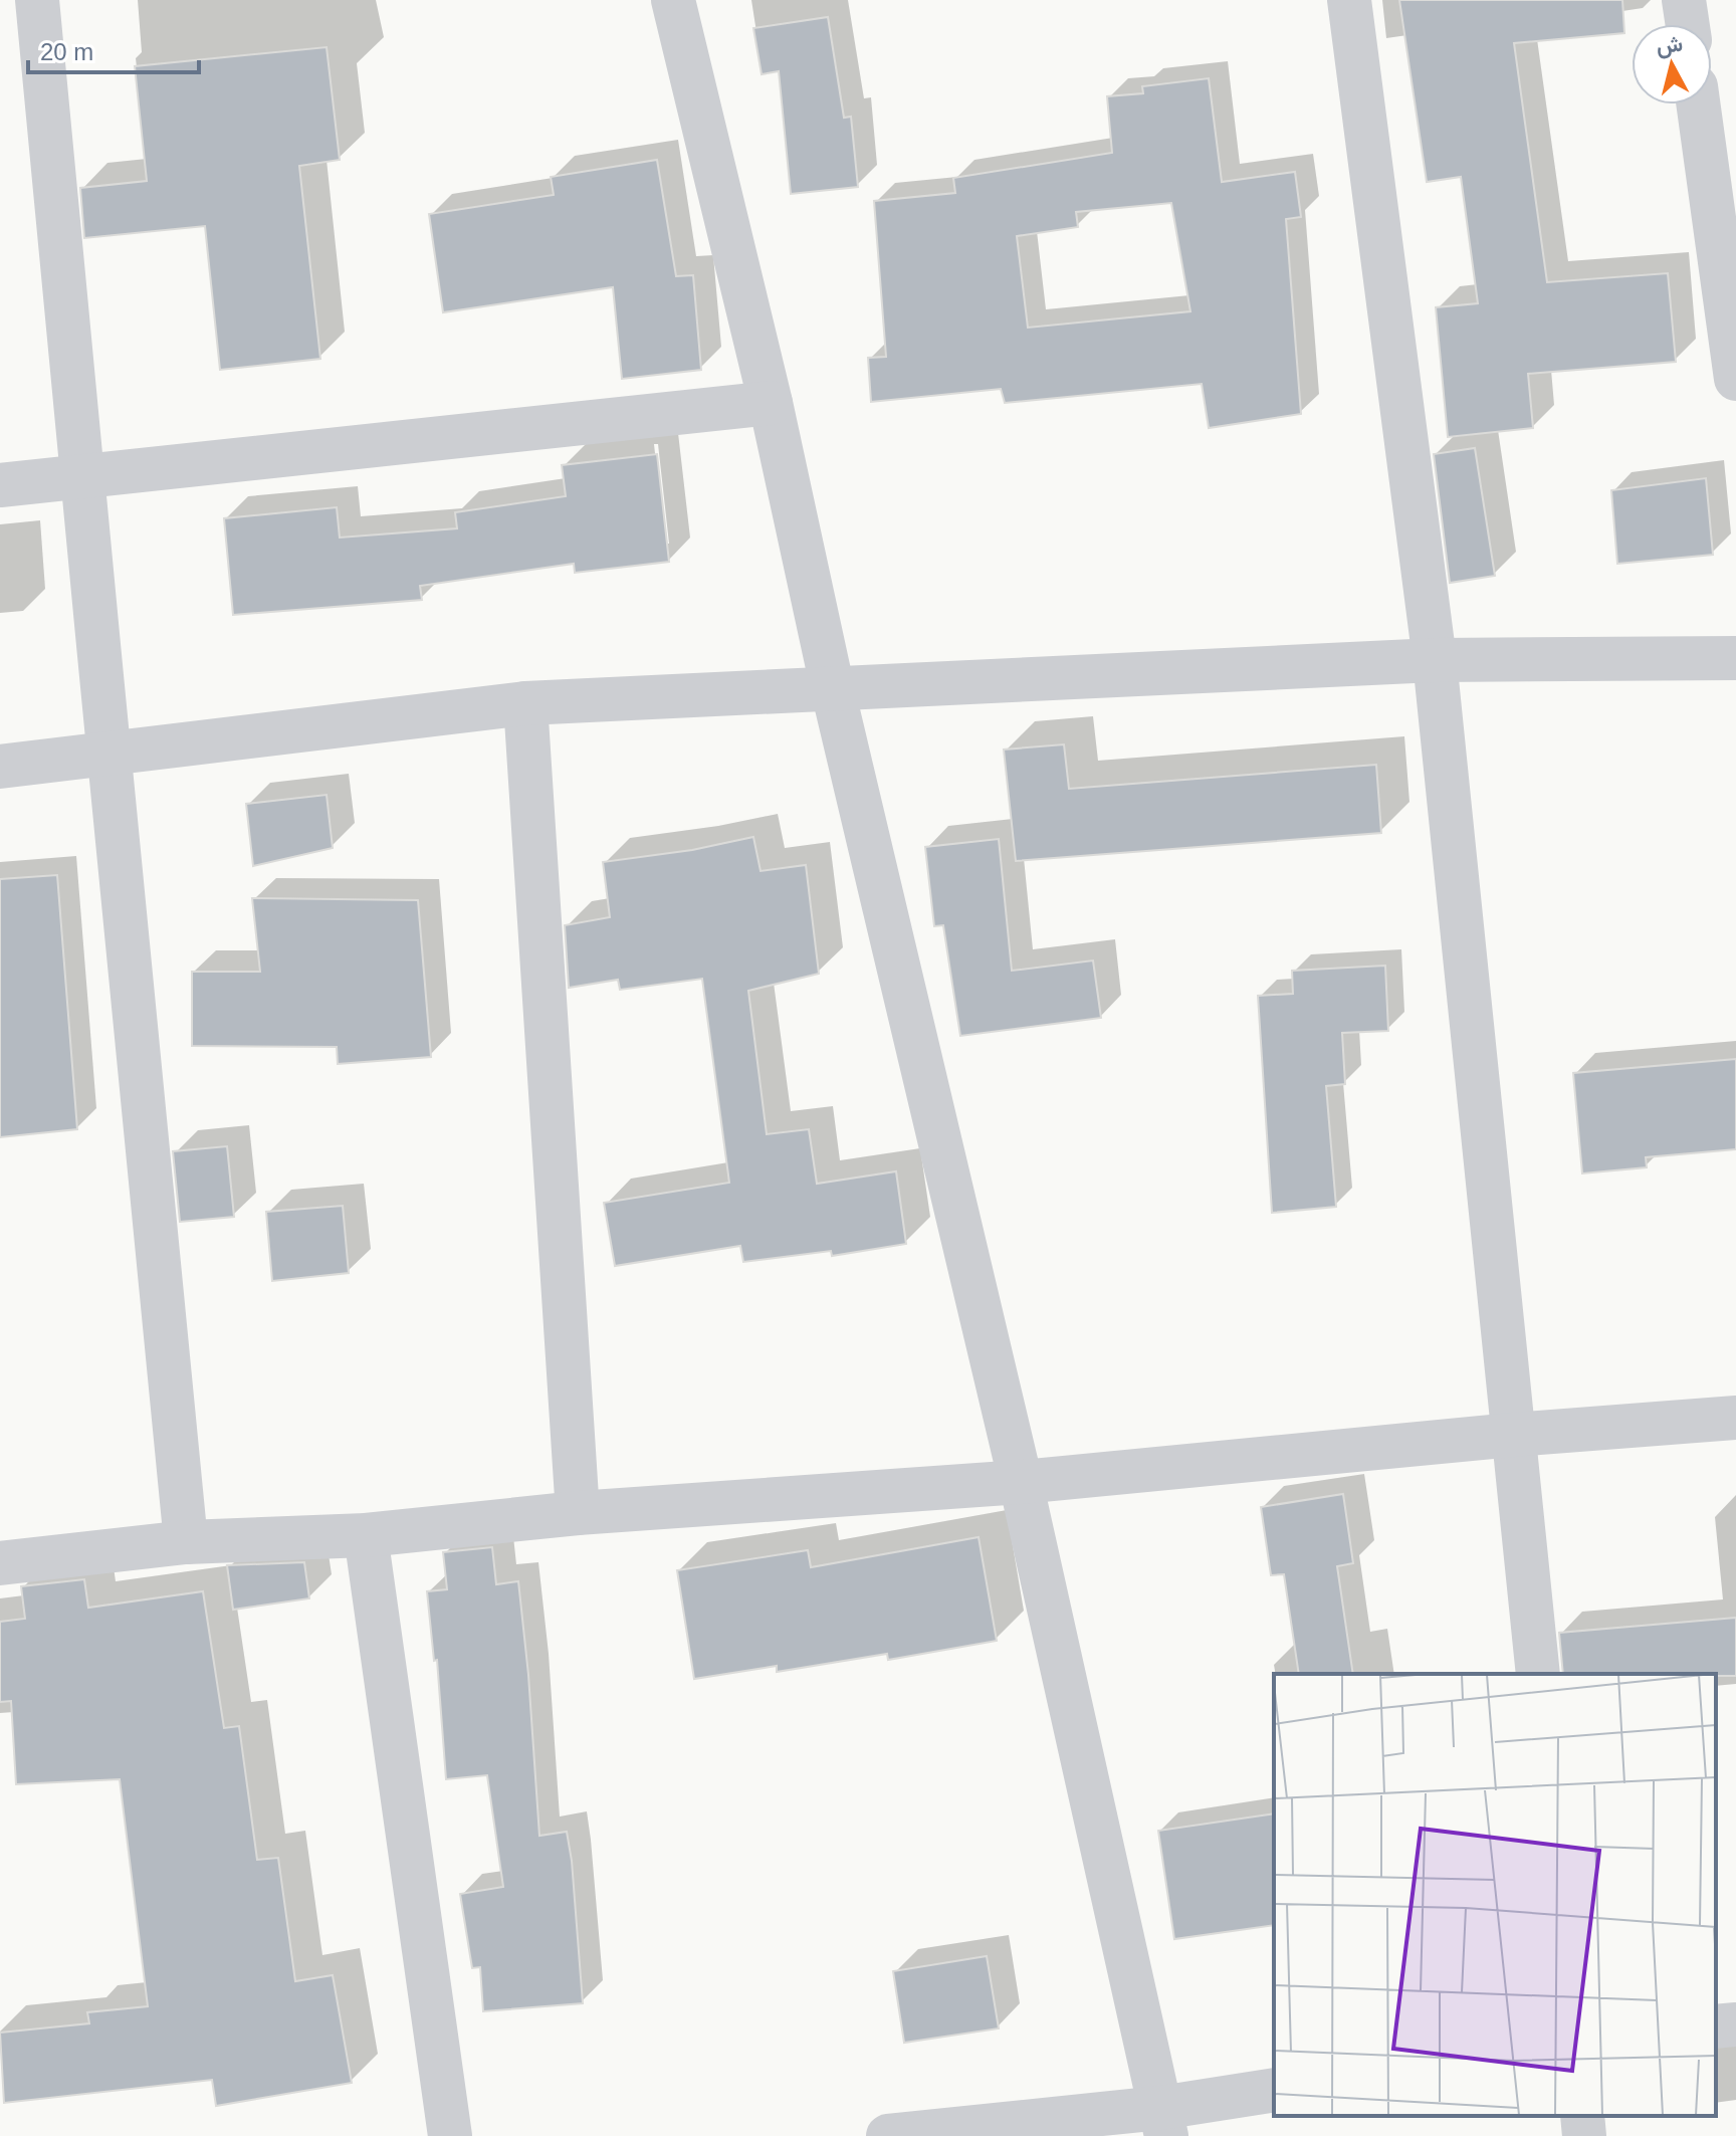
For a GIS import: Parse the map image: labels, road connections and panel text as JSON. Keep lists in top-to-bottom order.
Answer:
{
  "scale_bar": "20 m",
  "north": "top"
}
